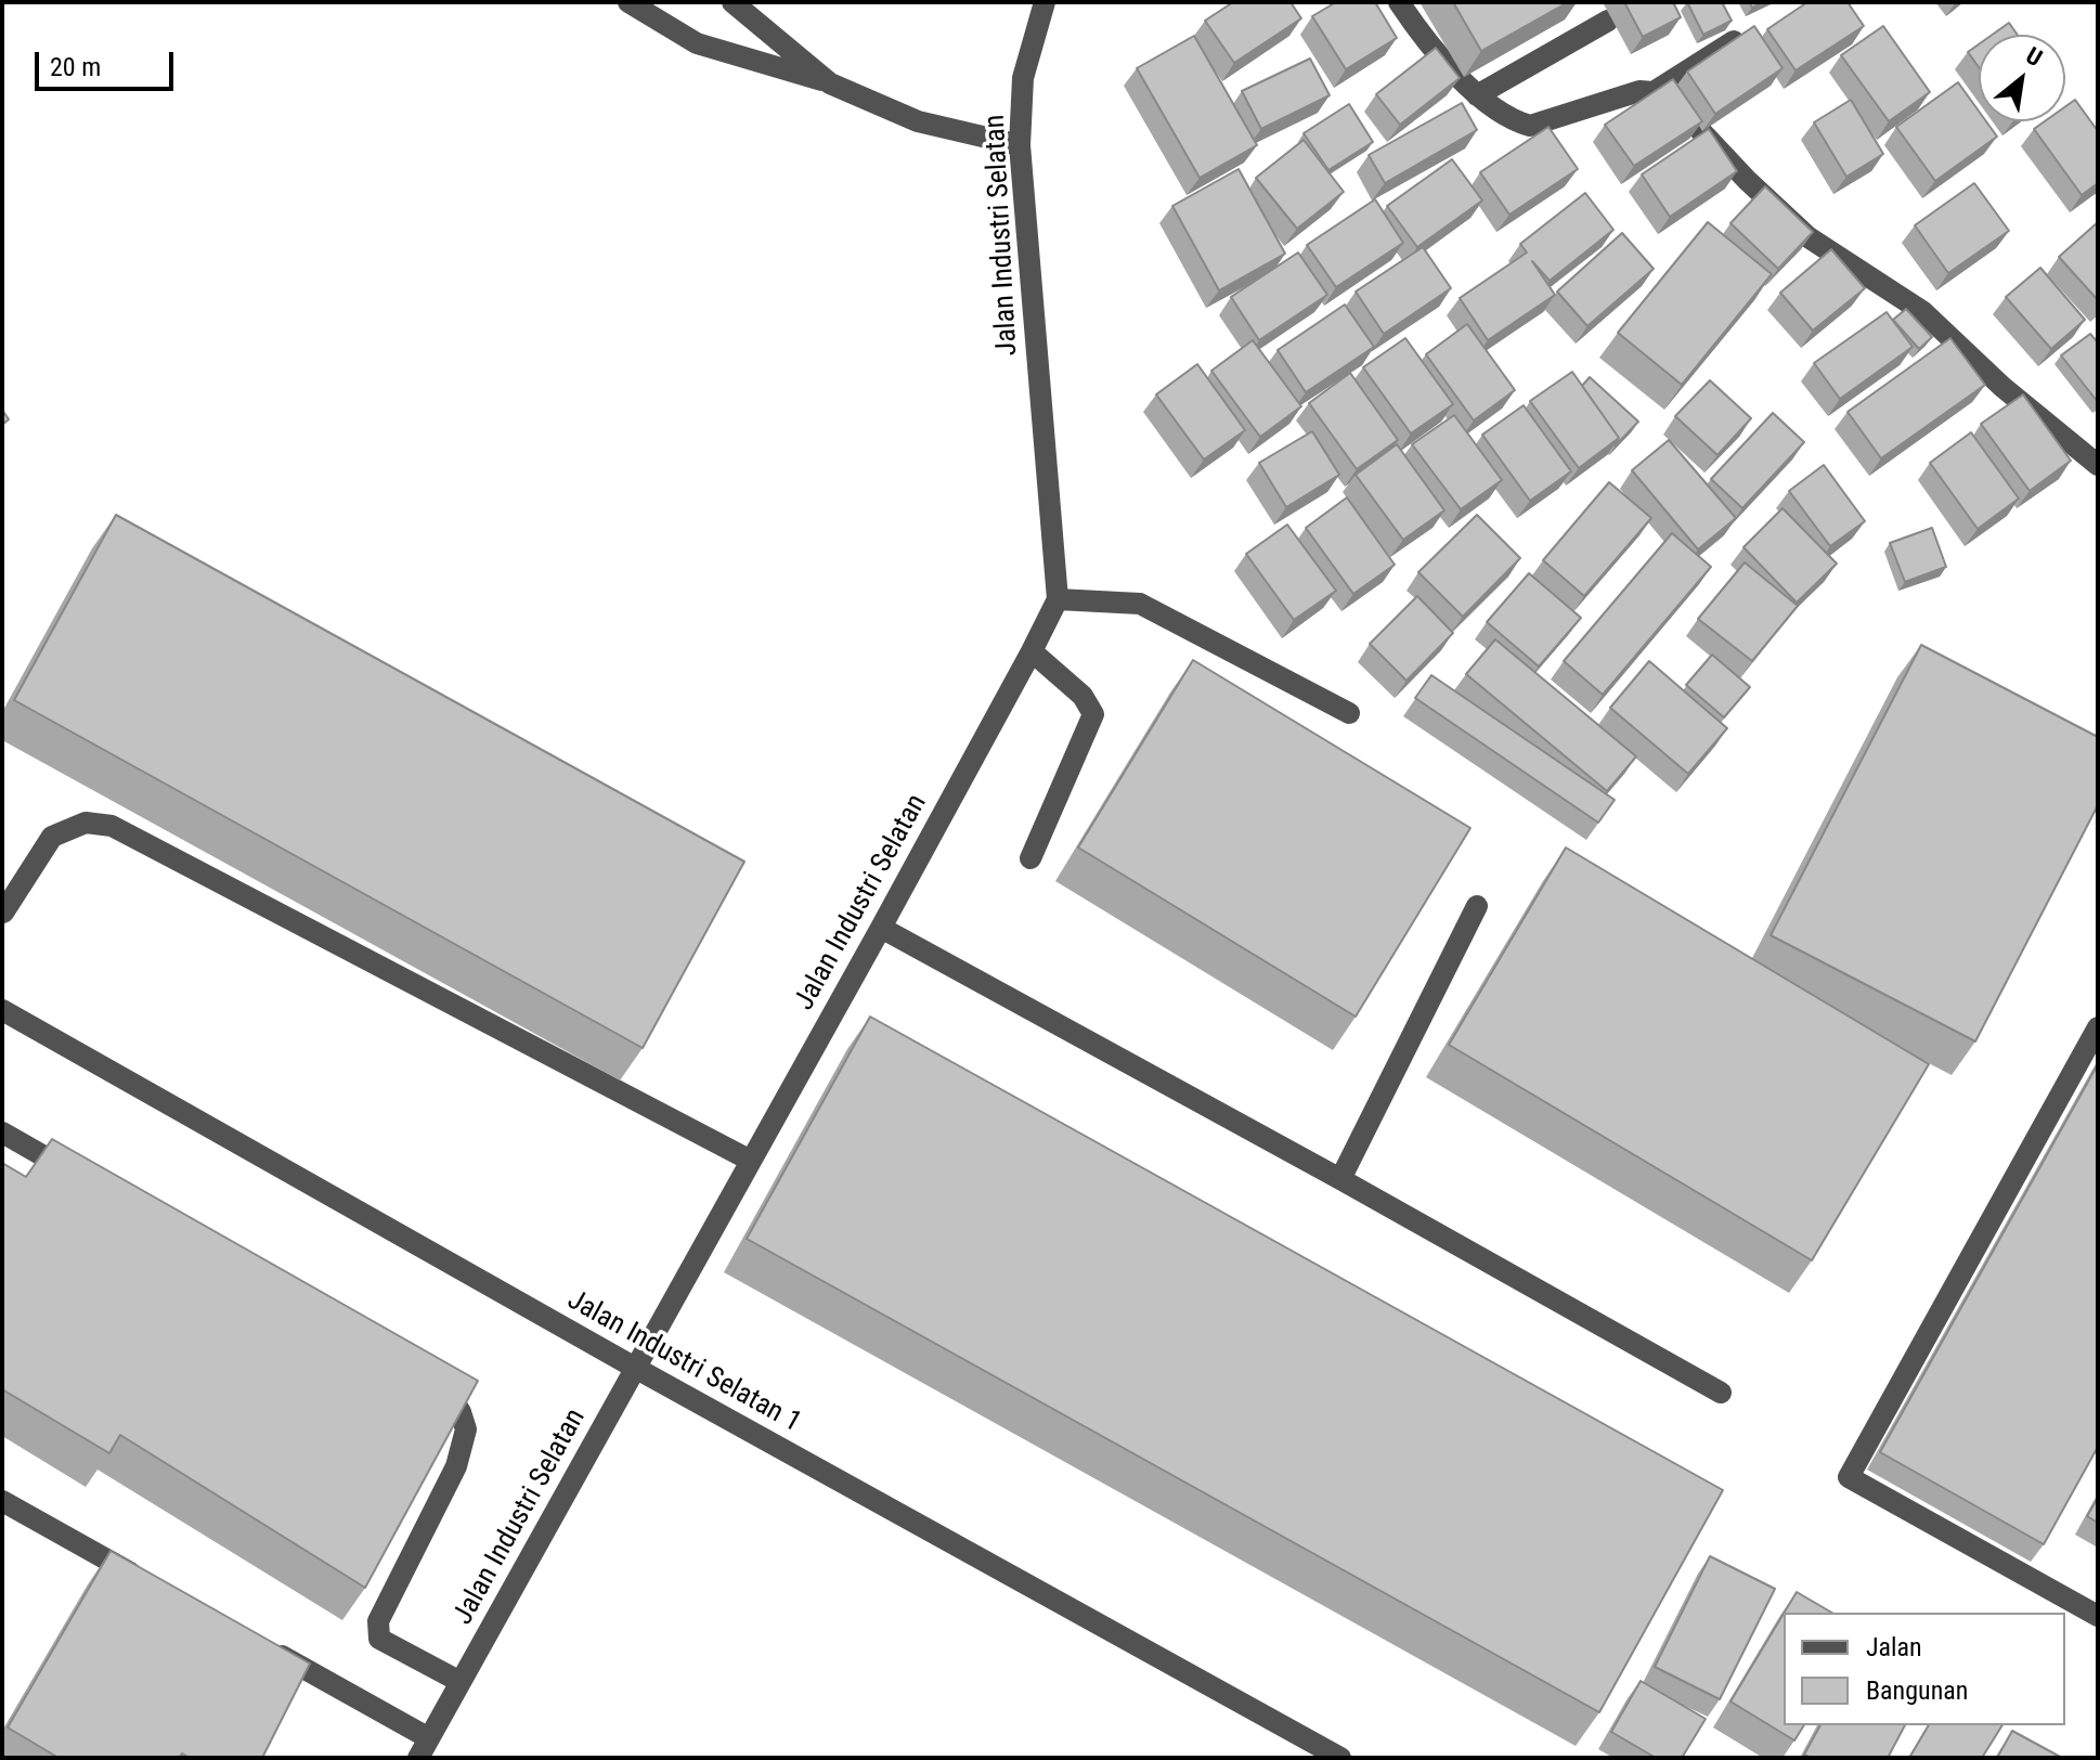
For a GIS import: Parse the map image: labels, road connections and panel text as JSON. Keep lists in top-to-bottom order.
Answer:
{
  "streets": {
    "street": ["Jalan Industri Selatan", "Jalan Industri Selatan 1"]
  },
  "crossings": [
    ["Jalan Industri Selatan", "Jalan Industri Selatan 1"]
  ],
  "legend": ["Jalan", "Bangunan"],
  "scale_bar": "20 m",
  "north": "top right"
}
